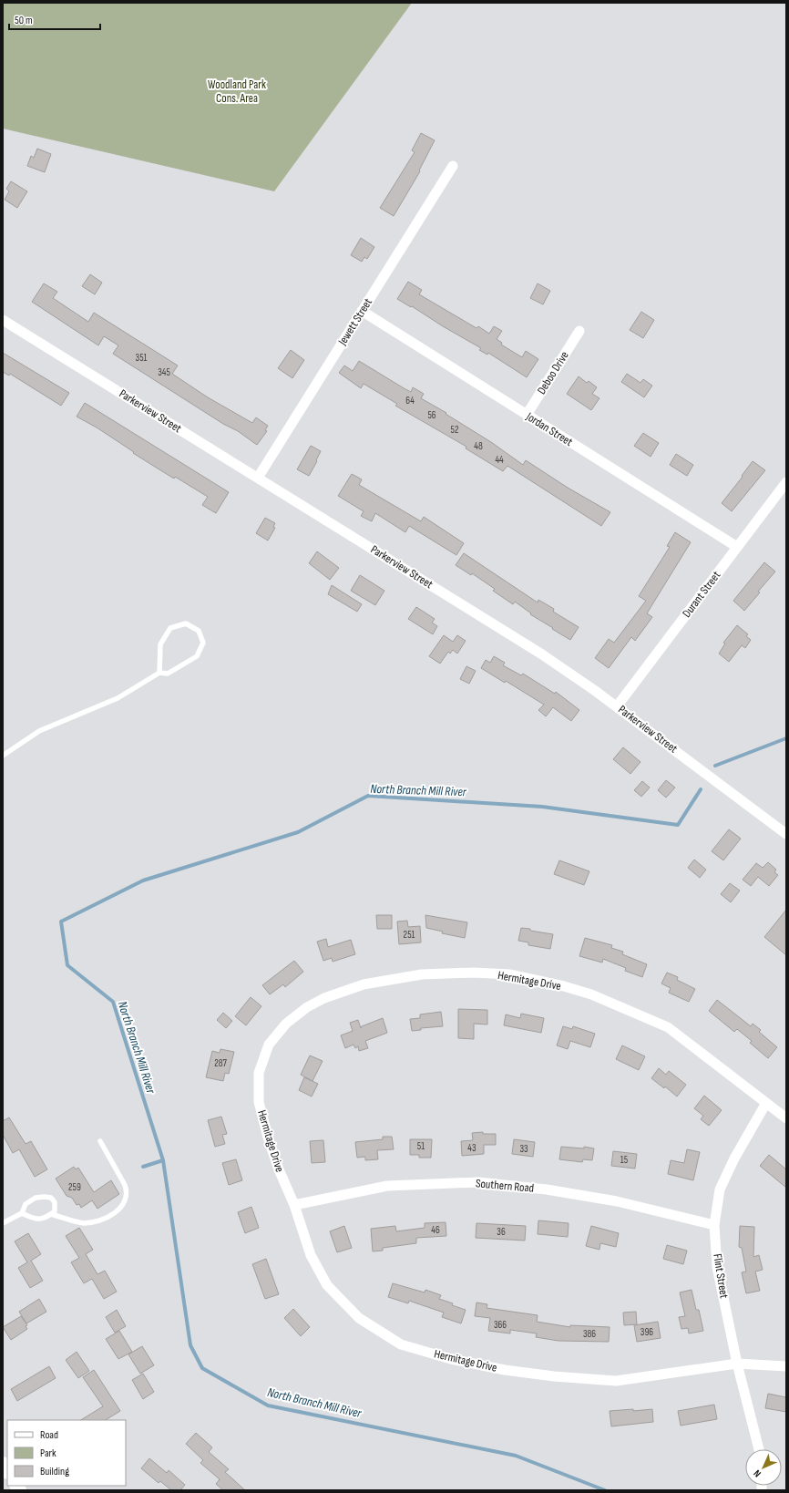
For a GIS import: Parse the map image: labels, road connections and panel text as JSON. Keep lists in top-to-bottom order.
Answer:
{
  "streets": {
    "street": [
      "Jewett Street",
      "Deboo Drive",
      "Parkerview Street",
      "Jordan Street",
      "Durant Street",
      "Hermitage Drive",
      "Southern Road",
      "Flint Street"
    ]
  },
  "crossings": [
    ["Jewett Street", "Parkerview Street"],
    ["Jewett Street", "Jordan Street"],
    ["Deboo Drive", "Jordan Street"],
    ["Parkerview Street", "Durant Street"],
    ["Jordan Street", "Durant Street"],
    ["Hermitage Drive", "Southern Road"],
    ["Hermitage Drive", "Flint Street"],
    ["Southern Road", "Flint Street"]
  ],
  "water": ["North Branch Mill River"],
  "parks": ["Woodland Park Cons. Area"],
  "house_numbers": [
    "351",
    "345",
    "64",
    "56",
    "52",
    "48",
    "44",
    "251",
    "287",
    "51",
    "43",
    "33",
    "15",
    "259",
    "46",
    "36",
    "366",
    "396",
    "386"
  ],
  "legend": ["Road", "Park", "Building"],
  "scale_bar": "50 m",
  "north": "bottom left"
}
